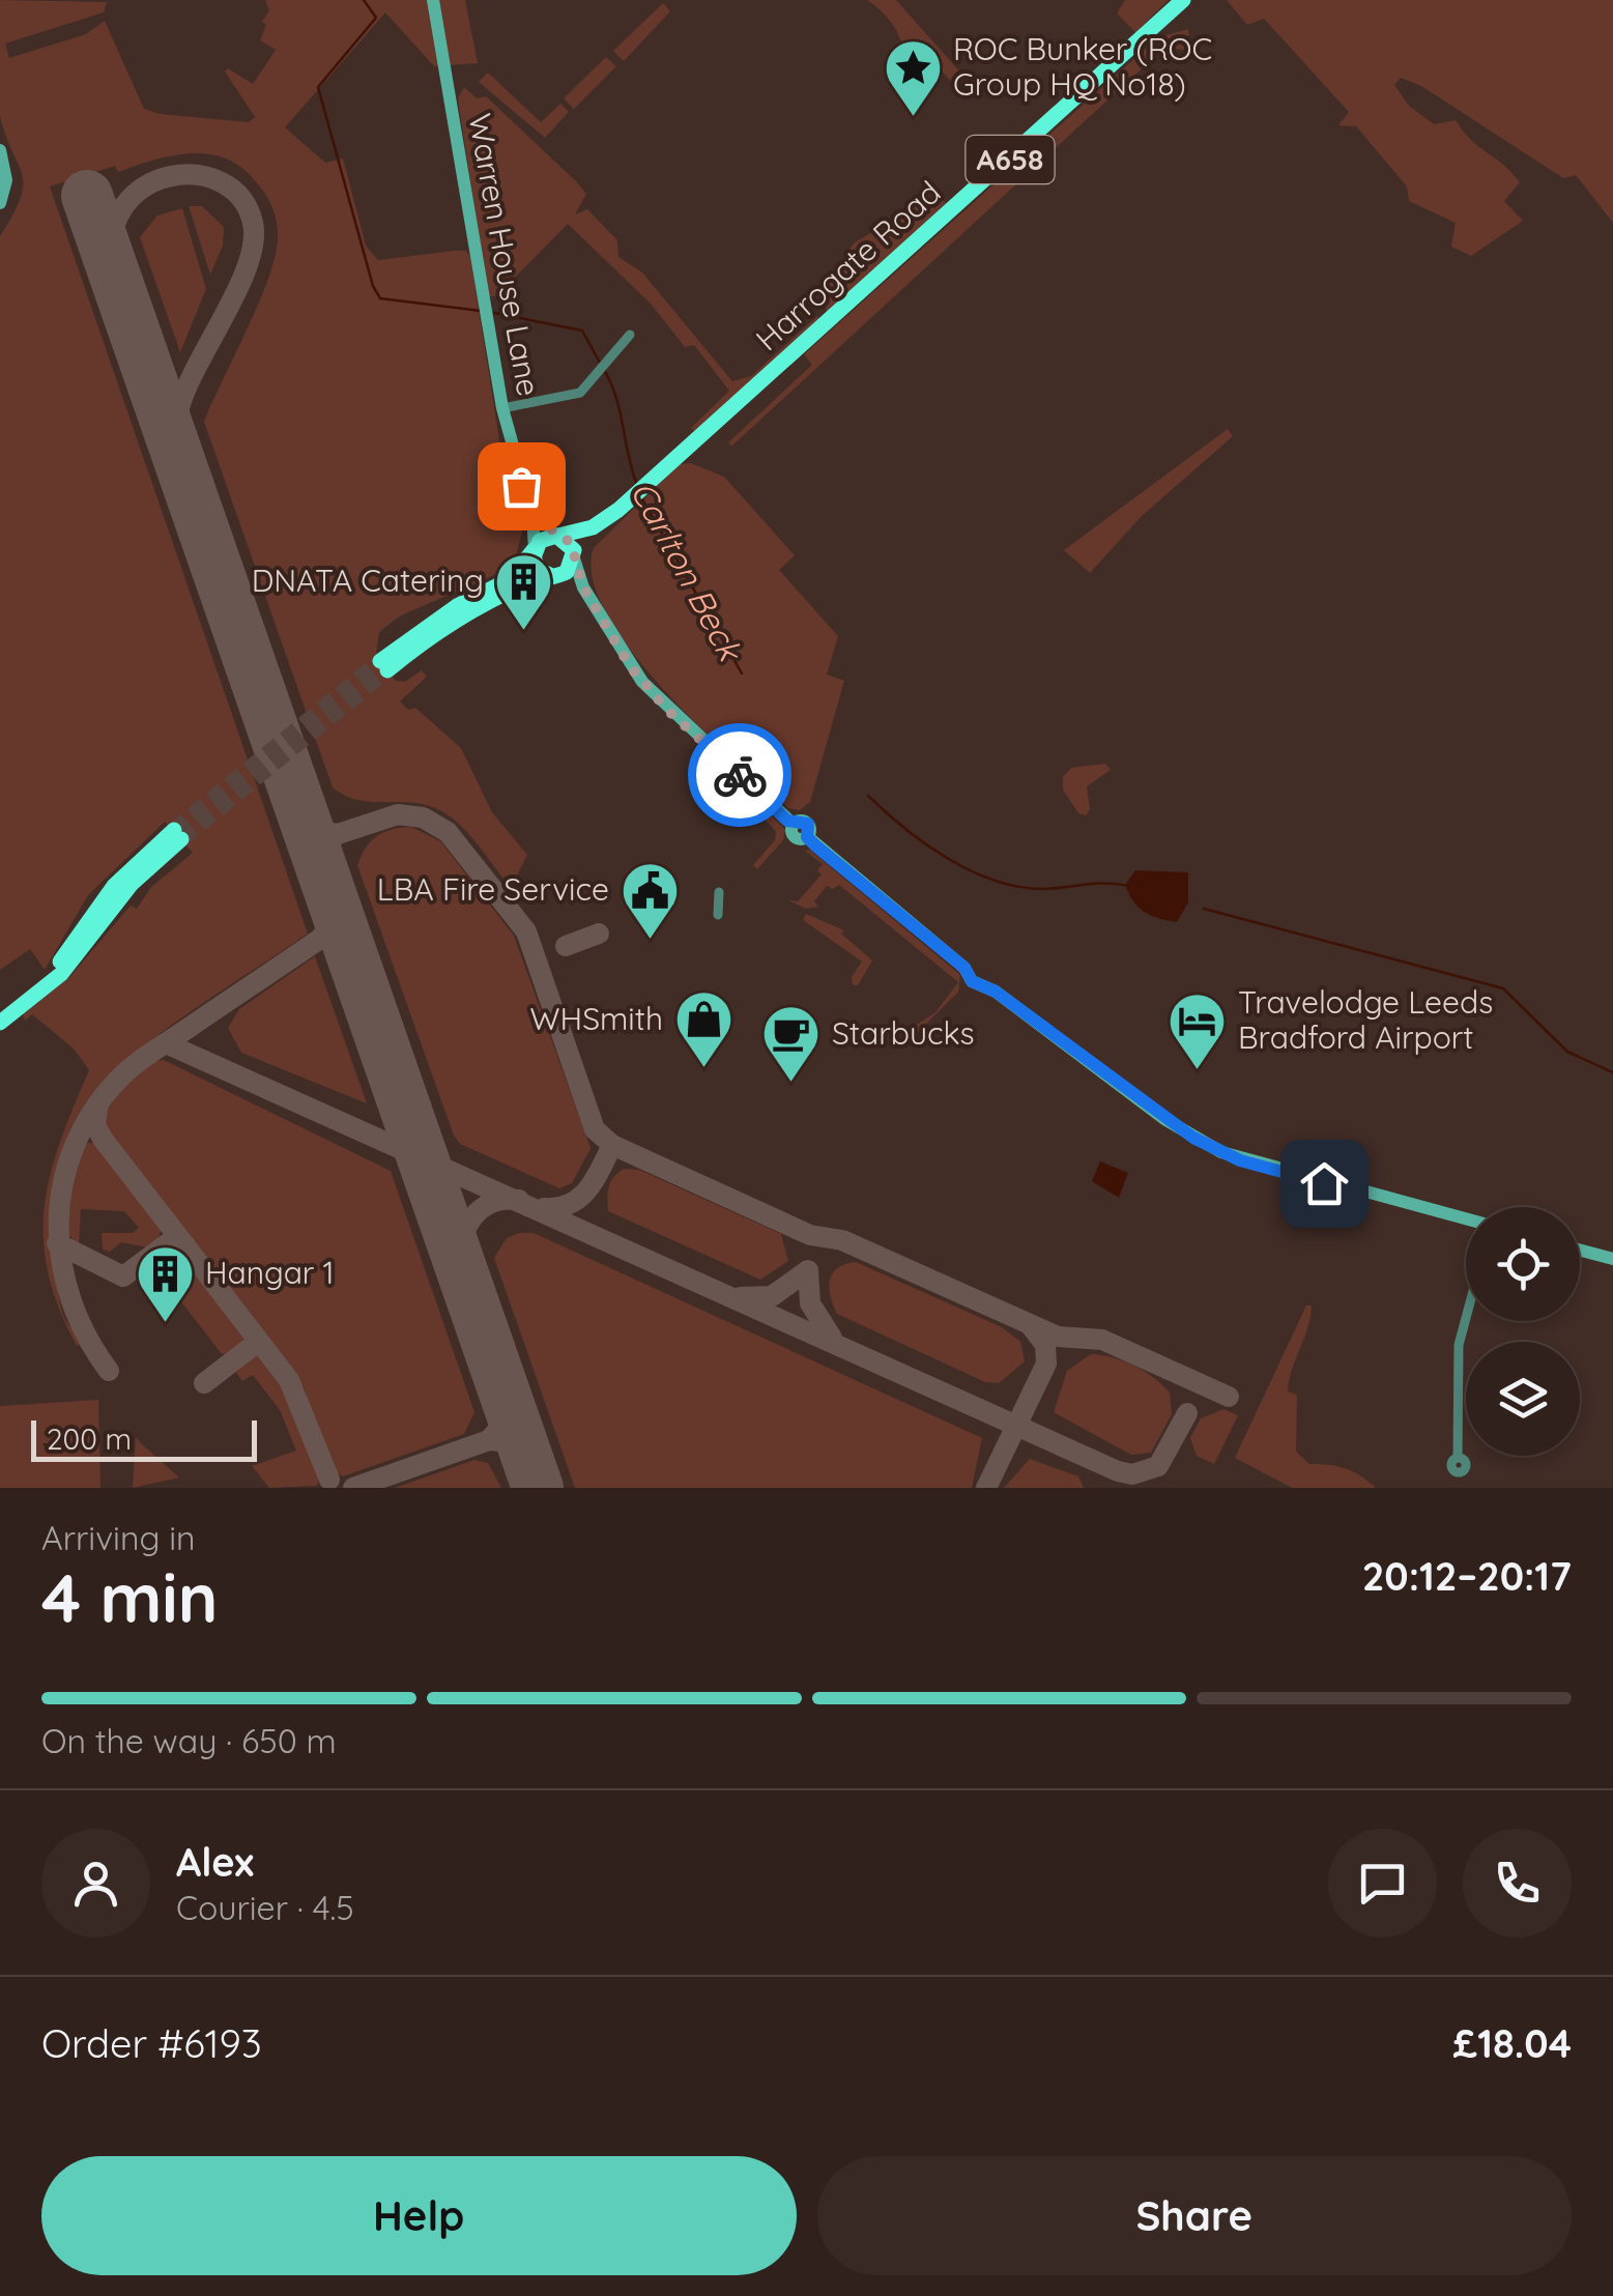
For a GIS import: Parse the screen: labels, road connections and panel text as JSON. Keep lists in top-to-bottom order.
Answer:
{
  "streets": {
    "highway": ["A658", "Harrogate Road"],
    "street": ["Warren House Lane"]
  },
  "crossings": [
    ["Warren House Lane", "Harrogate Road"]
  ],
  "water": ["Carlton Beck"],
  "places": {
    "place": ["ROC Bunker (ROC Group HQ No18)"],
    "building": ["DNATA Catering", "Hangar 1"],
    "public building": ["LBA Fire Service"],
    "shop": ["WHSmith"],
    "hotel": ["Travelodge Leeds Bradford Airport"],
    "cafe": ["Starbucks"]
  },
  "scale_bar": "200 m",
  "page": {
    "scale": "200 m",
    "heading": ["4 min", "Arriving in", "20:12–20:17"],
    "panel": [
      "Alex",
      "Courier · 4.5",
      "Order #6193",
      "£18.04"
    ],
    "bar": "On the way · 650 m",
    "buttons": ["Help", "Share"]
  }
}
